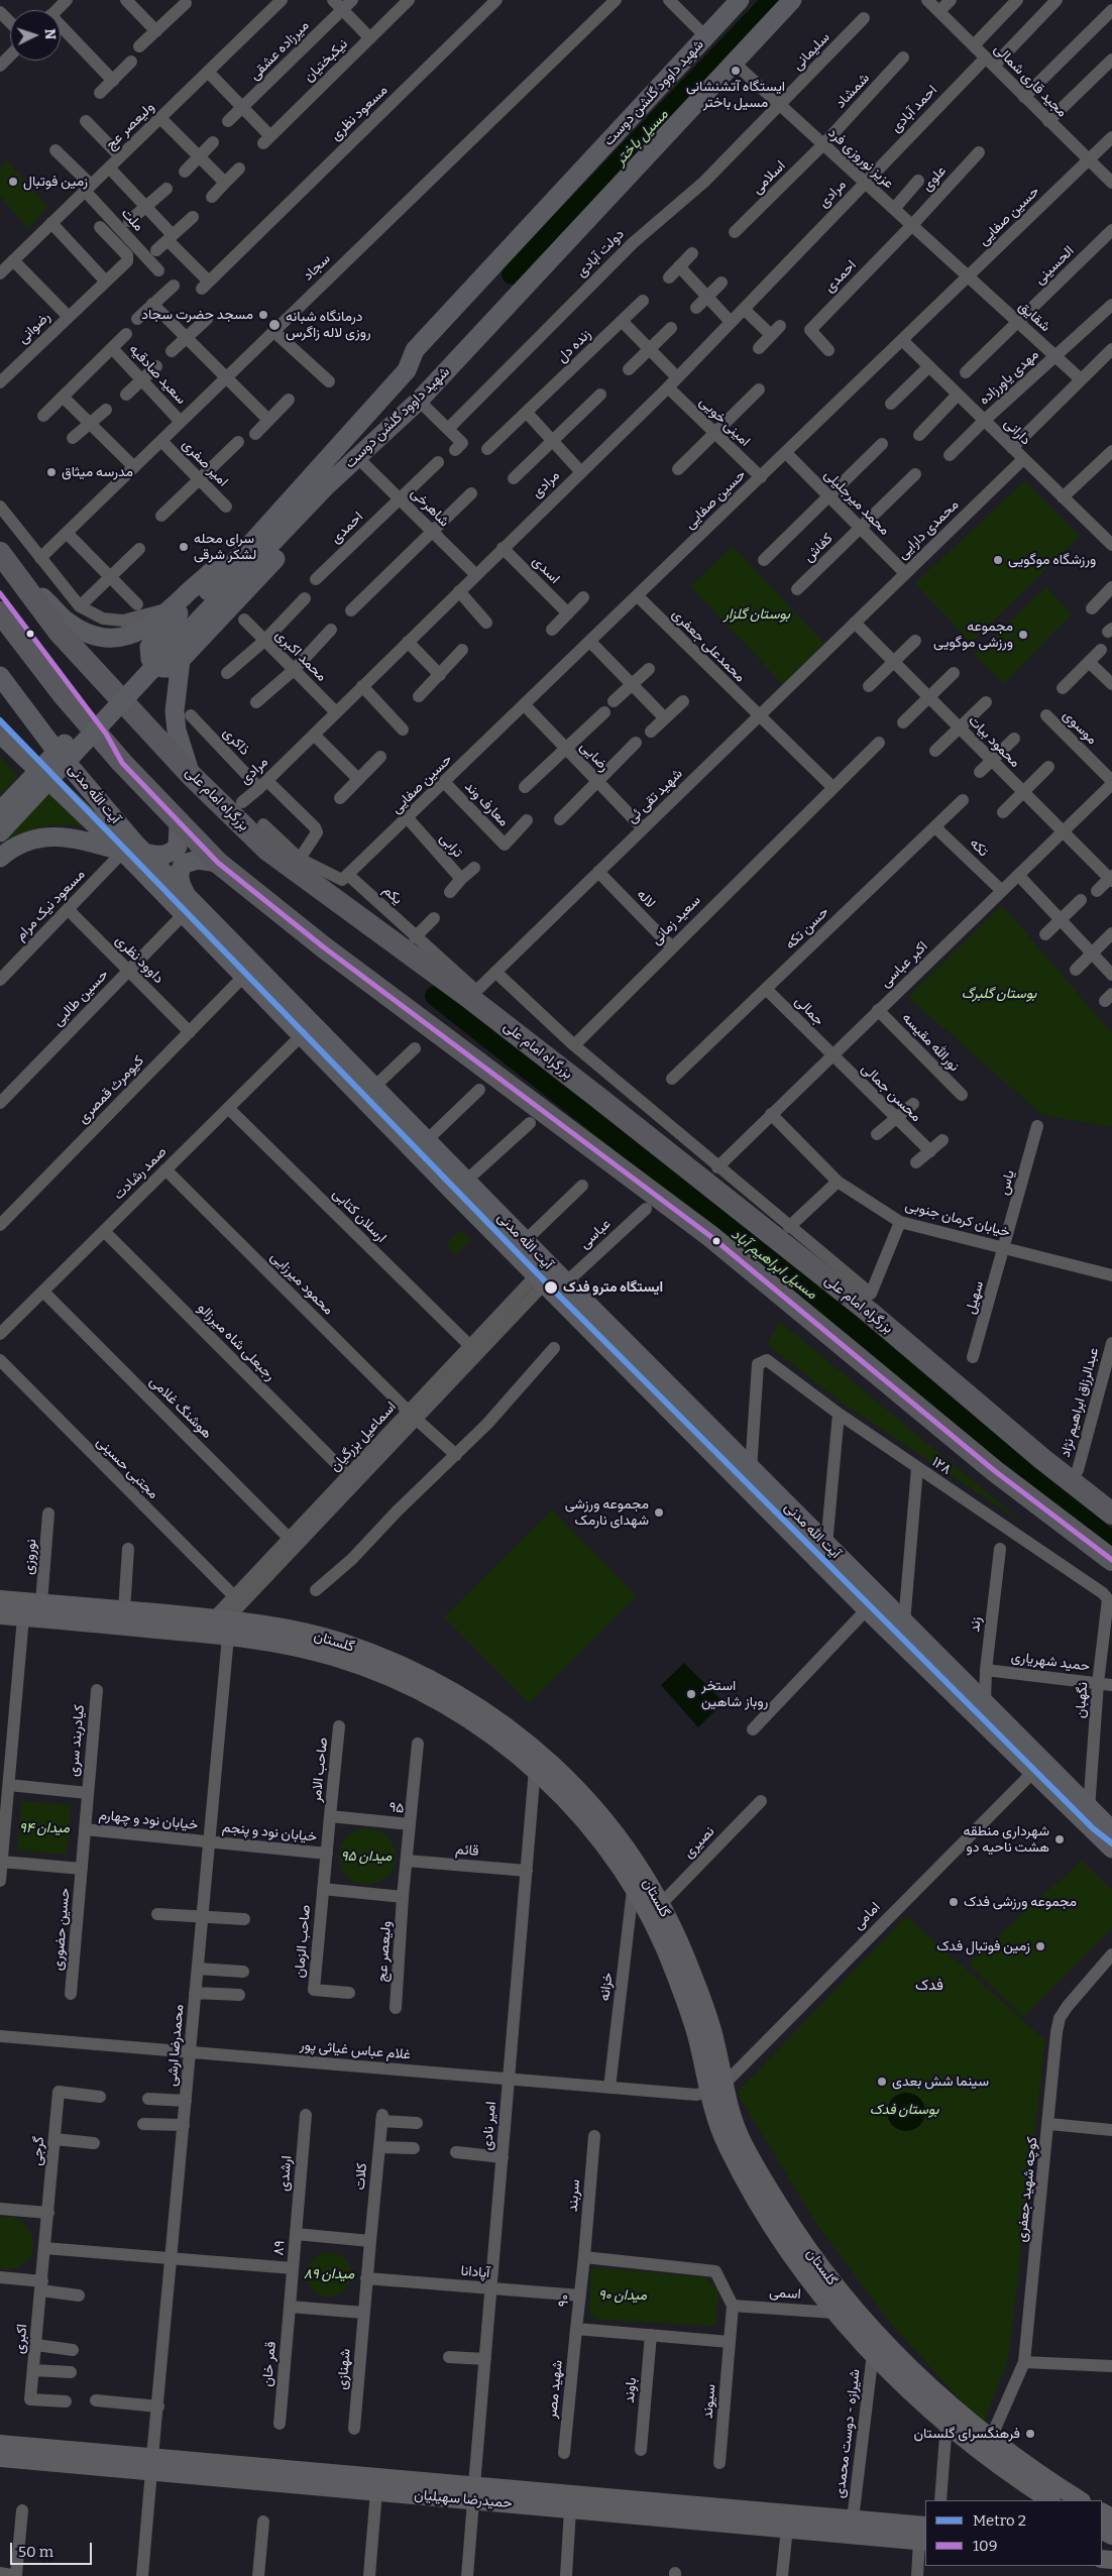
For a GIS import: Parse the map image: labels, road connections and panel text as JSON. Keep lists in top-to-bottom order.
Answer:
{
  "streets": {
    "highway": ["بزرگراه امام علی"],
    "main road": [
      "شهید داوود گلشن دوست",
      "آیت الله مدنی",
      "گلستان",
      "حمیدرضا سهیلیان"
    ],
    "street": [
      "میرزاده عشقی",
      "سلیمانی",
      "نیکبختیان",
      "مجید قاری شمالی",
      "شمشاد",
      "احمد آبادی",
      "مسعود نظری",
      "ولیعصر عج",
      "عزیز نوروزی فرد",
      "اسلامی",
      "علوی",
      "مرادی",
      "حسین صفایی",
      "ملت",
      "دولت آبادی",
      "الحسینی",
      "سجاد",
      "احمدی",
      "شقایق",
      "رضوانی",
      "زنده دل",
      "سعید صادقیه",
      "مهدی یاورزاده",
      "امینی خویی",
      "دارانی",
      "امیر صفری",
      "محمد میرجلیلی",
      "شاهرخی",
      "محمدی دارایی",
      "کفاش",
      "اسدی",
      "محمدعلی جعفری",
      "محمد اکبری",
      "موسوی",
      "ذاکری",
      "محمود بیات",
      "رضایی",
      "شهید تقی ئی",
      "معارف وند",
      "ترابی",
      "تکه",
      "یکم",
      "لاله",
      "مسعود نیک مرام",
      "سعید زمانی",
      "حسن تکه",
      "داوود نظری",
      "اکبر عباسی",
      "حسین طالبی",
      "جمالی",
      "نورالله مقیسه",
      "کیومرث قمصری",
      "محسن جمالی",
      "صمد رشادت",
      "یاس",
      "ارسلان کتابی",
      "خیابان کرمان جنوبی",
      "عباسی",
      "محمود میرزایی",
      "سهیل",
      "رجبعلی شاه میرزالو",
      "عبدالرزاق ابراهیم نژاد",
      "هوشنگ غلامی",
      "اسماعیل بزرگیان",
      "۱۲۸",
      "مجتبی حسینی",
      "نوروزی",
      "زند",
      "حمید شهریاری",
      "نگهبان",
      "کیادربند سری",
      "صاحب الامر",
      "۹۵",
      "خیابان نود و چهارم",
      "خیابان نود و پنجم",
      "نصیری",
      "قائم",
      "امامی",
      "حسین حضوری",
      "صاحب الزمان",
      "خزانه",
      "محمدرضا ارشی",
      "غلام عباس غیاثی ‌پور",
      "امیر نادی",
      "گرجی",
      "ارشدی",
      "کلات",
      "کوچه شهید جعفری",
      "سربند",
      "۸۹",
      "آپادانا",
      "اسمی",
      "۹۰",
      "اکبری",
      "قمر خان",
      "شهنازی",
      "شهید مصر",
      "باوند",
      "سیوند",
      "شیرازه - دوست محمدی"
    ]
  },
  "crossings": [
    ["میرزاده عشقی", "نیکبختیان"],
    ["سلیمانی", "عزیز نوروزی فرد"],
    ["سلیمانی", "دولت آبادی"],
    ["مجید قاری شمالی", "احمد آبادی"],
    ["مجید قاری شمالی", "حسین صفایی"],
    ["شمشاد", "عزیز نوروزی فرد"],
    ["شمشاد", "اسلامی"],
    ["شهید داوود گلشن دوست", "عزیز نوروزی فرد"],
    ["احمد آبادی", "عزیز نوروزی فرد"],
    ["احمد آبادی", "مرادی"],
    ["ولیعصر عج", "ملت"],
    ["ولیعصر عج", "رضوانی"],
    ["ولیعصر عج", "۹۵"],
    ["عزیز نوروزی فرد", "اسلامی"],
    ["عزیز نوروزی فرد", "علوی"],
    ["عزیز نوروزی فرد", "مرادی"],
    ["عزیز نوروزی فرد", "حسین صفایی"],
    ["عزیز نوروزی فرد", "دولت آبادی"],
    ["عزیز نوروزی فرد", "احمدی"],
    ["عزیز نوروزی فرد", "شقایق"],
    ["علوی", "احمدی"],
    ["مرادی", "امینی خویی"],
    ["مرادی", "شاهرخی"],
    ["مرادی", "اسدی"],
    ["مرادی", "محمد اکبری"],
    ["مرادی", "ذاکری"],
    ["حسین صفایی", "شقایق"],
    ["حسین صفایی", "امینی خویی"],
    ["حسین صفایی", "دارانی"],
    ["حسین صفایی", "محمد میرجلیلی"],
    ["حسین صفایی", "محمدعلی جعفری"],
    ["حسین صفایی", "رضایی"],
    ["حسین صفایی", "معارف وند"],
    ["حسین صفایی", "ترابی"],
    ["حسین صفایی", "یکم"],
    ["الحسینی", "شقایق"],
    ["سجاد", "سعید صادقیه"],
    ["سجاد", "امیر صفری"],
    ["احمدی", "شاهرخی"],
    ["شقایق", "مهدی یاورزاده"],
    ["زنده دل", "امینی خویی"],
    ["مهدی یاورزاده", "دارانی"],
    ["دارانی", "محمدی دارایی"],
    ["محمد میرجلیلی", "محمدی دارایی"],
    ["محمد میرجلیلی", "کفاش"],
    ["محمدی دارایی", "محمود بیات"],
    ["محمدی دارایی", "شهید تقی ئی"],
    ["محمدعلی جعفری", "شهید تقی ئی"],
    ["موسوی", "اکبر عباسی"],
    ["ذاکری", "یکم"],
    ["محمود بیات", "شهید تقی ئی"],
    ["محمود بیات", "اکبر عباسی"],
    ["رضایی", "شهید تقی ئی"],
    ["آیت الله مدنی", "مسعود نیک مرام"],
    ["آیت الله مدنی", "حسین طالبی"],
    ["آیت الله مدنی", "کیومرث قمصری"],
    ["آیت الله مدنی", "صمد رشادت"],
    ["آیت الله مدنی", "عباسی"],
    ["آیت الله مدنی", "اسماعیل بزرگیان"],
    ["آیت الله مدنی", "۱۲۸"],
    ["آیت الله مدنی", "زند"],
    ["آیت الله مدنی", "نگهبان"],
    ["آیت الله مدنی", "امامی"],
    ["شهید تقی ئی", "یکم"],
    ["شهید تقی ئی", "لاله"],
    ["تکه", "حسن تکه"],
    ["تکه", "اکبر عباسی"],
    ["لاله", "سعید زمانی"],
    ["مسعود نیک مرام", "داوود نظری"],
    ["حسن تکه", "جمالی"],
    ["داوود نظری", "حسین طالبی"],
    ["داوود نظری", "کیومرث قمصری"],
    ["اکبر عباسی", "جمالی"],
    ["اکبر عباسی", "نورالله مقیسه"],
    ["اکبر عباسی", "محسن جمالی"],
    ["اکبر عباسی", "خیابان کرمان جنوبی"],
    ["جمالی", "محسن جمالی"],
    ["صمد رشادت", "ارسلان کتابی"],
    ["صمد رشادت", "محمود میرزایی"],
    ["صمد رشادت", "رجبعلی شاه میرزالو"],
    ["صمد رشادت", "هوشنگ غلامی"],
    ["یاس", "خیابان کرمان جنوبی"],
    ["یاس", "سهیل"],
    ["ارسلان کتابی", "اسماعیل بزرگیان"],
    ["خیابان کرمان جنوبی", "سهیل"],
    ["عباسی", "اسماعیل بزرگیان"],
    ["محمود میرزایی", "اسماعیل بزرگیان"],
    ["رجبعلی شاه میرزالو", "اسماعیل بزرگیان"],
    ["هوشنگ غلامی", "اسماعیل بزرگیان"],
    ["اسماعیل بزرگیان", "مجتبی حسینی"],
    ["اسماعیل بزرگیان", "گلستان"],
    ["اسماعیل بزرگیان", "محمدرضا ارشی"],
    ["۱۲۸", "نگهبان"],
    ["نوروزی", "گلستان"],
    ["زند", "حمید شهریاری"],
    ["گلستان", "نصیری"],
    ["گلستان", "امامی"],
    ["گلستان", "خزانه"],
    ["گلستان", "محمدرضا ارشی"],
    ["گلستان", "غلام عباس غیاثی ‌پور"],
    ["گلستان", "امیر نادی"],
    ["گلستان", "کوچه شهید جعفری"],
    ["گلستان", "اسمی"],
    ["گلستان", "شیرازه - دوست محمدی"],
    ["حمید شهریاری", "نگهبان"],
    ["کیادربند سری", "خیابان نود و چهارم"],
    ["کیادربند سری", "حسین حضوری"],
    ["صاحب الامر", "۹۵"],
    ["۹۵", "قائم"],
    ["خیابان نود و چهارم", "خیابان نود و پنجم"],
    ["خیابان نود و چهارم", "حسین حضوری"],
    ["خیابان نود و چهارم", "محمدرضا ارشی"],
    ["خیابان نود و پنجم", "محمدرضا ارشی"],
    ["قائم", "امیر نادی"],
    ["خزانه", "غلام عباس غیاثی ‌پور"],
    ["محمدرضا ارشی", "غلام عباس غیاثی ‌پور"],
    ["محمدرضا ارشی", "حمیدرضا سهیلیان"],
    ["غلام عباس غیاثی ‌پور", "امیر نادی"],
    ["امیر نادی", "آپادانا"],
    ["امیر نادی", "حمیدرضا سهیلیان"],
    ["گرجی", "اکبری"],
    ["ارشدی", "۸۹"],
    ["کلات", "۸۹"],
    ["سربند", "۹۰"],
    ["۸۹", "قمر خان"],
    ["آپادانا", "۹۰"],
    ["۹۰", "شهید مصر"],
    ["شیرازه - دوست محمدی", "حمیدرضا سهیلیان"]
  ],
  "districts": ["فدک"],
  "water": ["مسیل باختر", "مسیل ابراهیم آباد"],
  "parks": [
    "بوستان گلزار",
    "بوستان گلبرگ",
    "میدان ۹۴",
    "میدان ۹۵",
    "بوستان فدک",
    "میدان ۸۹",
    "میدان ۹۰"
  ],
  "places": [
    "ایستگاه آتشنشانی مسیل باختر",
    "زمین فوتبال",
    "مسجد حضرت سجاد",
    "درمانگاه شبانه روزی لاله زاگرس",
    "مدرسه میثاق",
    "سرای محله لشکر شرقی",
    "ورزشگاه موگویی",
    "مجموعه ورزشی موگویی",
    "ایستگاه مترو فدک",
    "مجموعه ورزشی شهدای نارمک",
    "استخر روباز شاهین",
    "شهرداری منطقه هشت ناحیه دو",
    "مجموعه ورزشی فدک",
    "زمین فوتبال فدک",
    "سینما شش بعدی",
    "فرهنگسرای گلستان"
  ],
  "lines": ["transit line 109", "metro line 2"],
  "legend": ["Metro 2", "109"],
  "scale_bar": "50 m",
  "north": "right"
}
